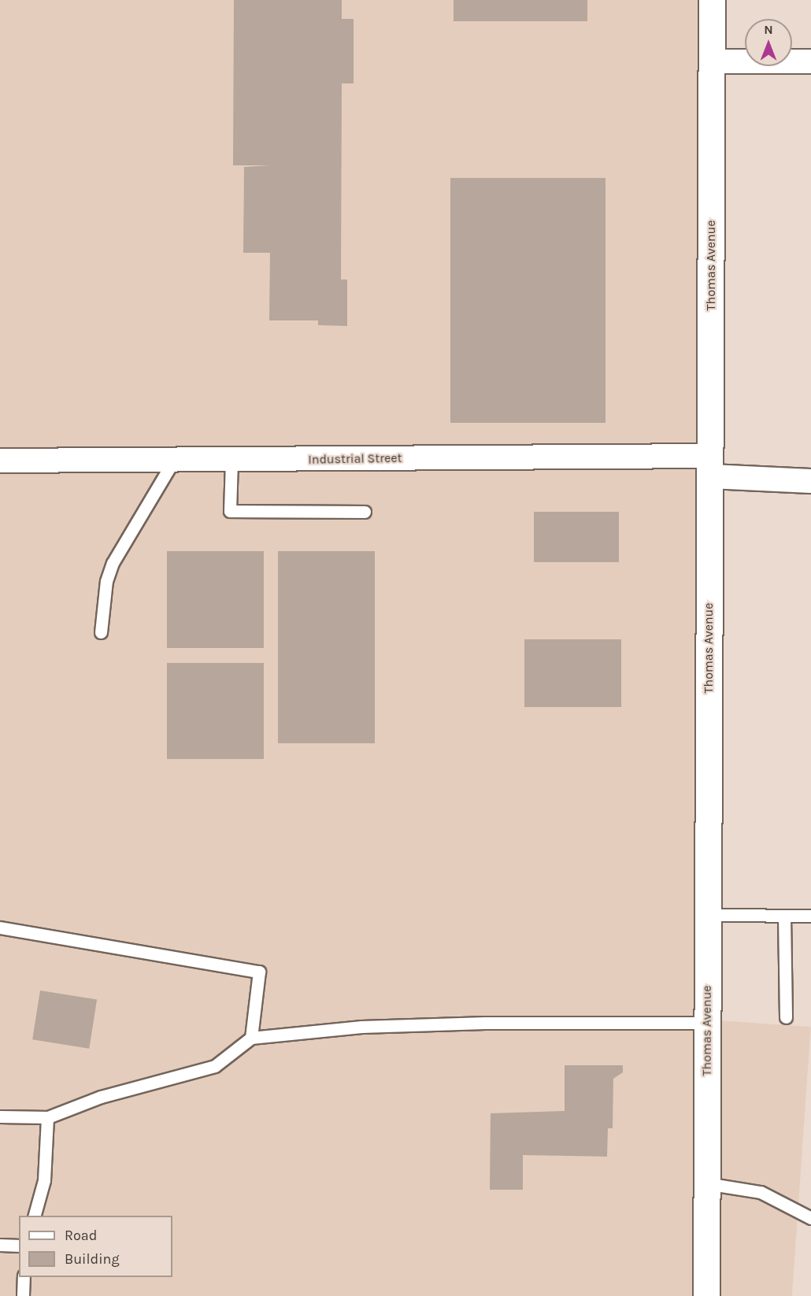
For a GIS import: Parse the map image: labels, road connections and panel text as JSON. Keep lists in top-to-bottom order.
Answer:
{
  "streets": {
    "street": ["Thomas Avenue", "Industrial Street"]
  },
  "crossings": [
    ["Thomas Avenue", "Industrial Street"]
  ],
  "legend": ["Road", "Building"],
  "north": "top"
}
